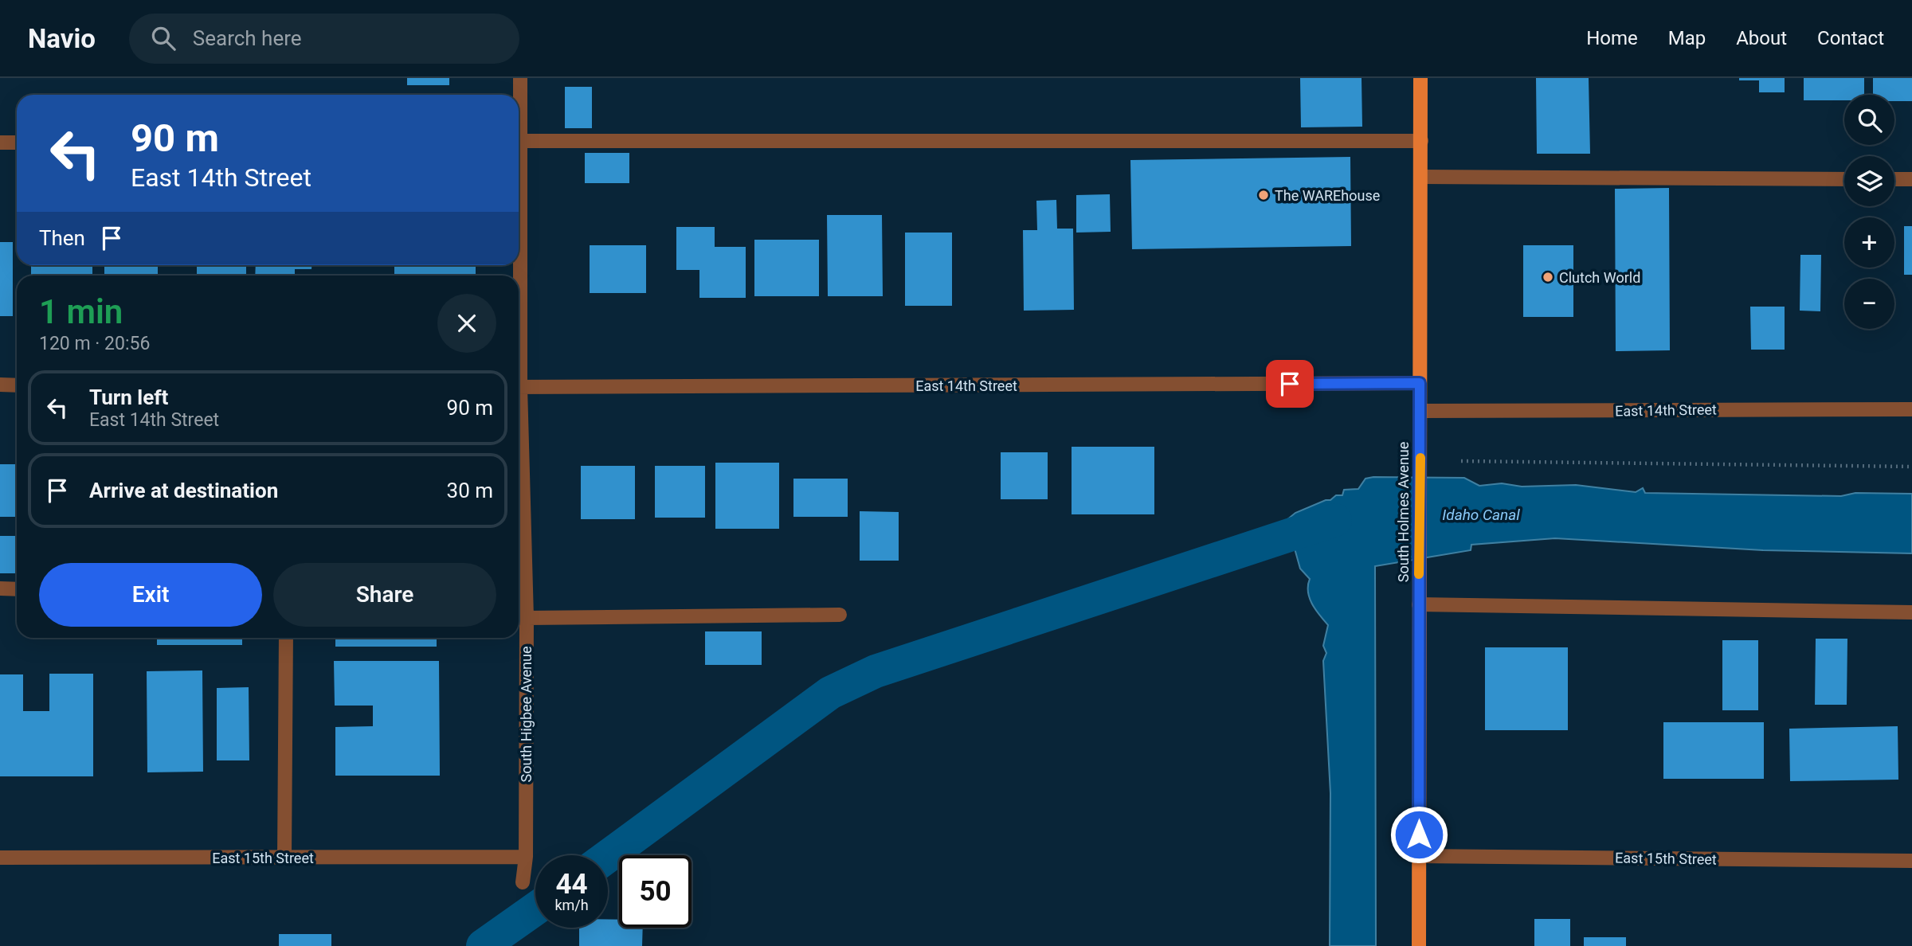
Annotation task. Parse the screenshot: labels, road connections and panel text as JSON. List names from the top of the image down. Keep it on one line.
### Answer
{"streets":{"main road":["South Holmes Avenue"],"street":["East 14th Street","South Higbee Avenue","East 15th Street"]},"crossings":[["East 14th Street","South Holmes Avenue"],["South Holmes Avenue","East 15th Street"],["South Higbee Avenue","East 15th Street"]],"water":["Idaho Canal"],"places":["The WAREhouse","Clutch World"],"page":{"header":"Navio","search":"Search here","nav":["Home","Map","About","Contact"],"map_buttons":["+","−"],"turn":["90 m","East 14th Street"],"then":"Then","heading":["1 min","120 m · 20:56"],"list":[{"name":"Turn left","note":"East 14th Street","value":"90 m"},{"name":"Arrive at destination","value":"30 m"}],"buttons":["Exit","Share"],"speed":"44 km/h","limit":"50"}}
